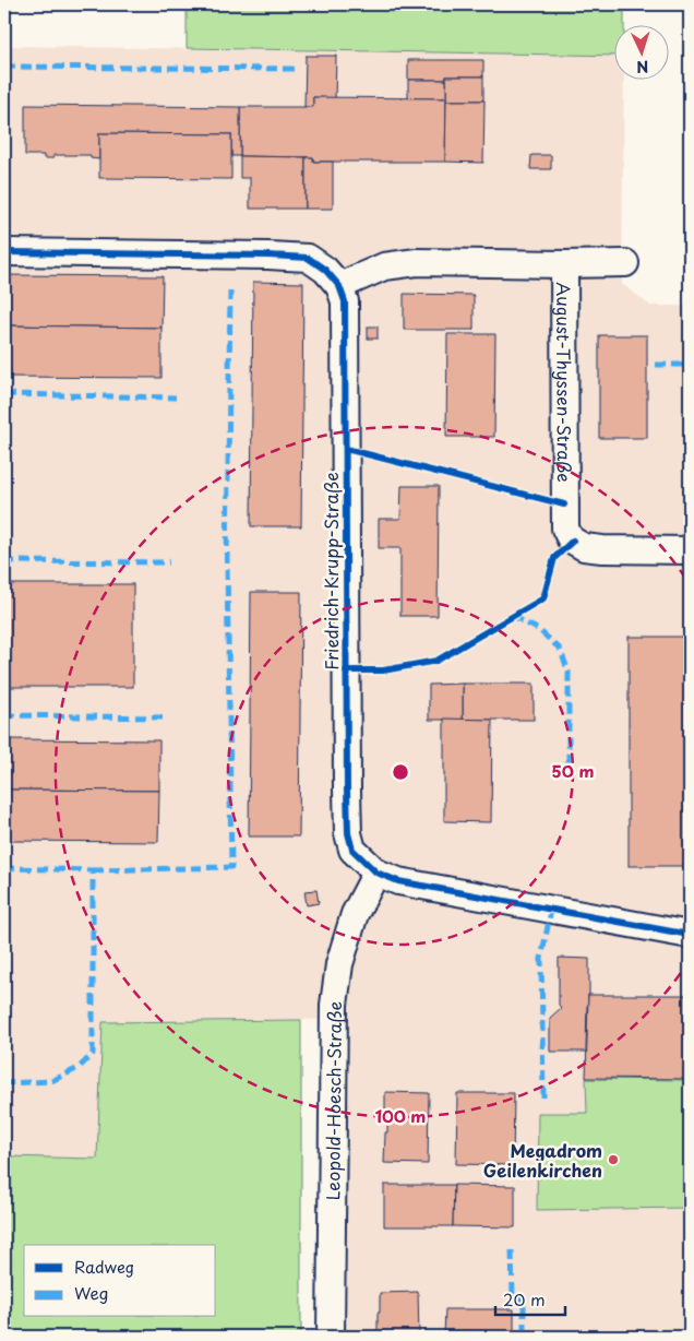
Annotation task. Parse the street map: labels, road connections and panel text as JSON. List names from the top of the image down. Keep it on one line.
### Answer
{"streets":{"street":["August-Thyssen-Straße","Friedrich-Krupp-Straße","Leopold-Hoesch-Straße"]},"crossings":[["Friedrich-Krupp-Straße","Leopold-Hoesch-Straße"]],"places":["Megadrom Geilenkirchen"],"legend":["Radweg","Weg"],"scale_bar":"20 m","north":"bottom","rings":["50 m","100 m"]}
